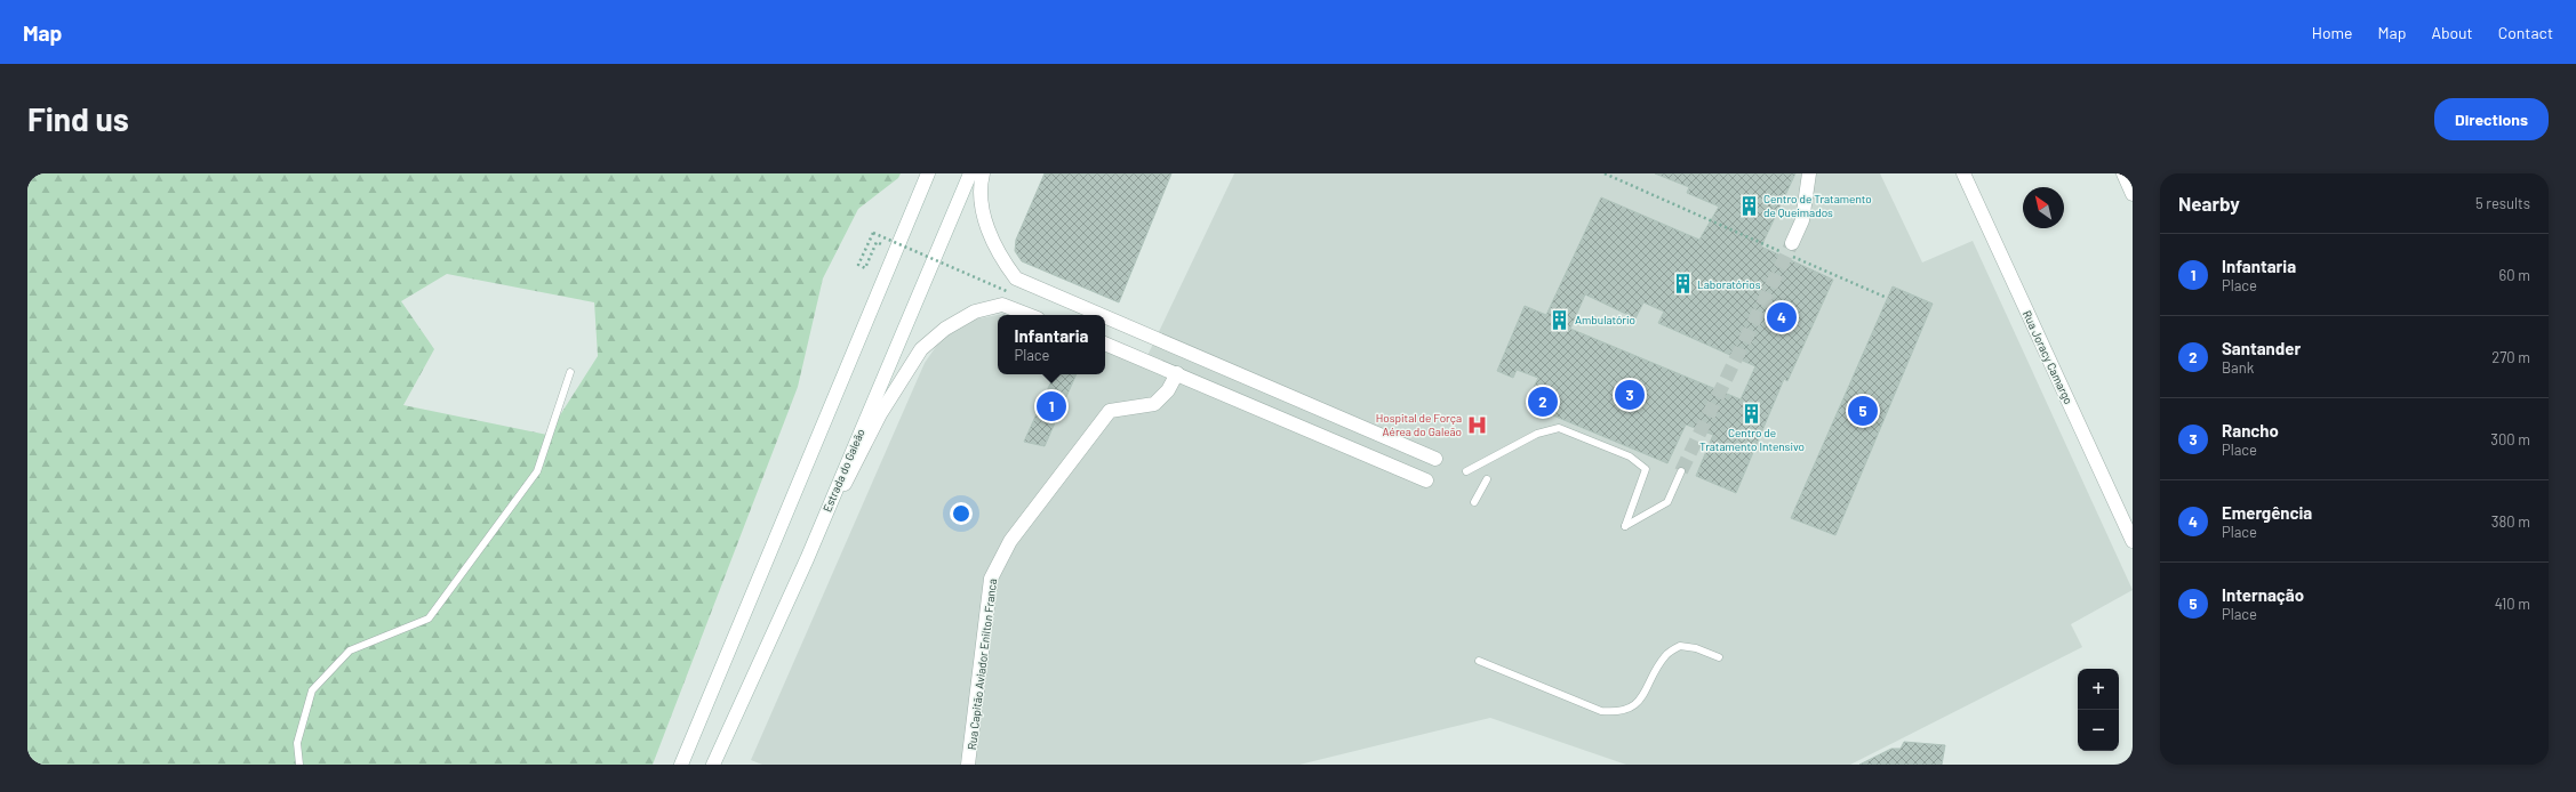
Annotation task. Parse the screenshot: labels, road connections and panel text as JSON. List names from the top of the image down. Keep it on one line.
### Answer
{"streets":{"street":["Rua Joracy Camargo","Estrada do Galeão","Rua Capitão Aviador Enilton Franca"]},"places":{"building":["Centro de Tratamento de Queimados","Laboratórios","Ambulatório","Centro de Tratamento Intensivo"],"hospital":["Hospital de Força Aérea do Galeão"]},"north":"top left","page":{"header":"Map","nav":["Home","Map","About","Contact"],"buttons":"Directions","title":"Find us","heading":["Nearby","5 results"],"list":[{"mark":"1","name":"Infantaria","note":"Place","value":"60 m"},{"mark":"2","name":"Santander","note":"Bank","value":"270 m"},{"mark":"3","name":"Rancho","note":"Place","value":"300 m"},{"mark":"4","name":"Emergência","note":"Place","value":"380 m"},{"mark":"5","name":"Internação","note":"Place","value":"410 m"}],"pins":["4","3","2","1","5"],"popup":["Infantaria","Place"],"map_buttons":["+","−"]}}
